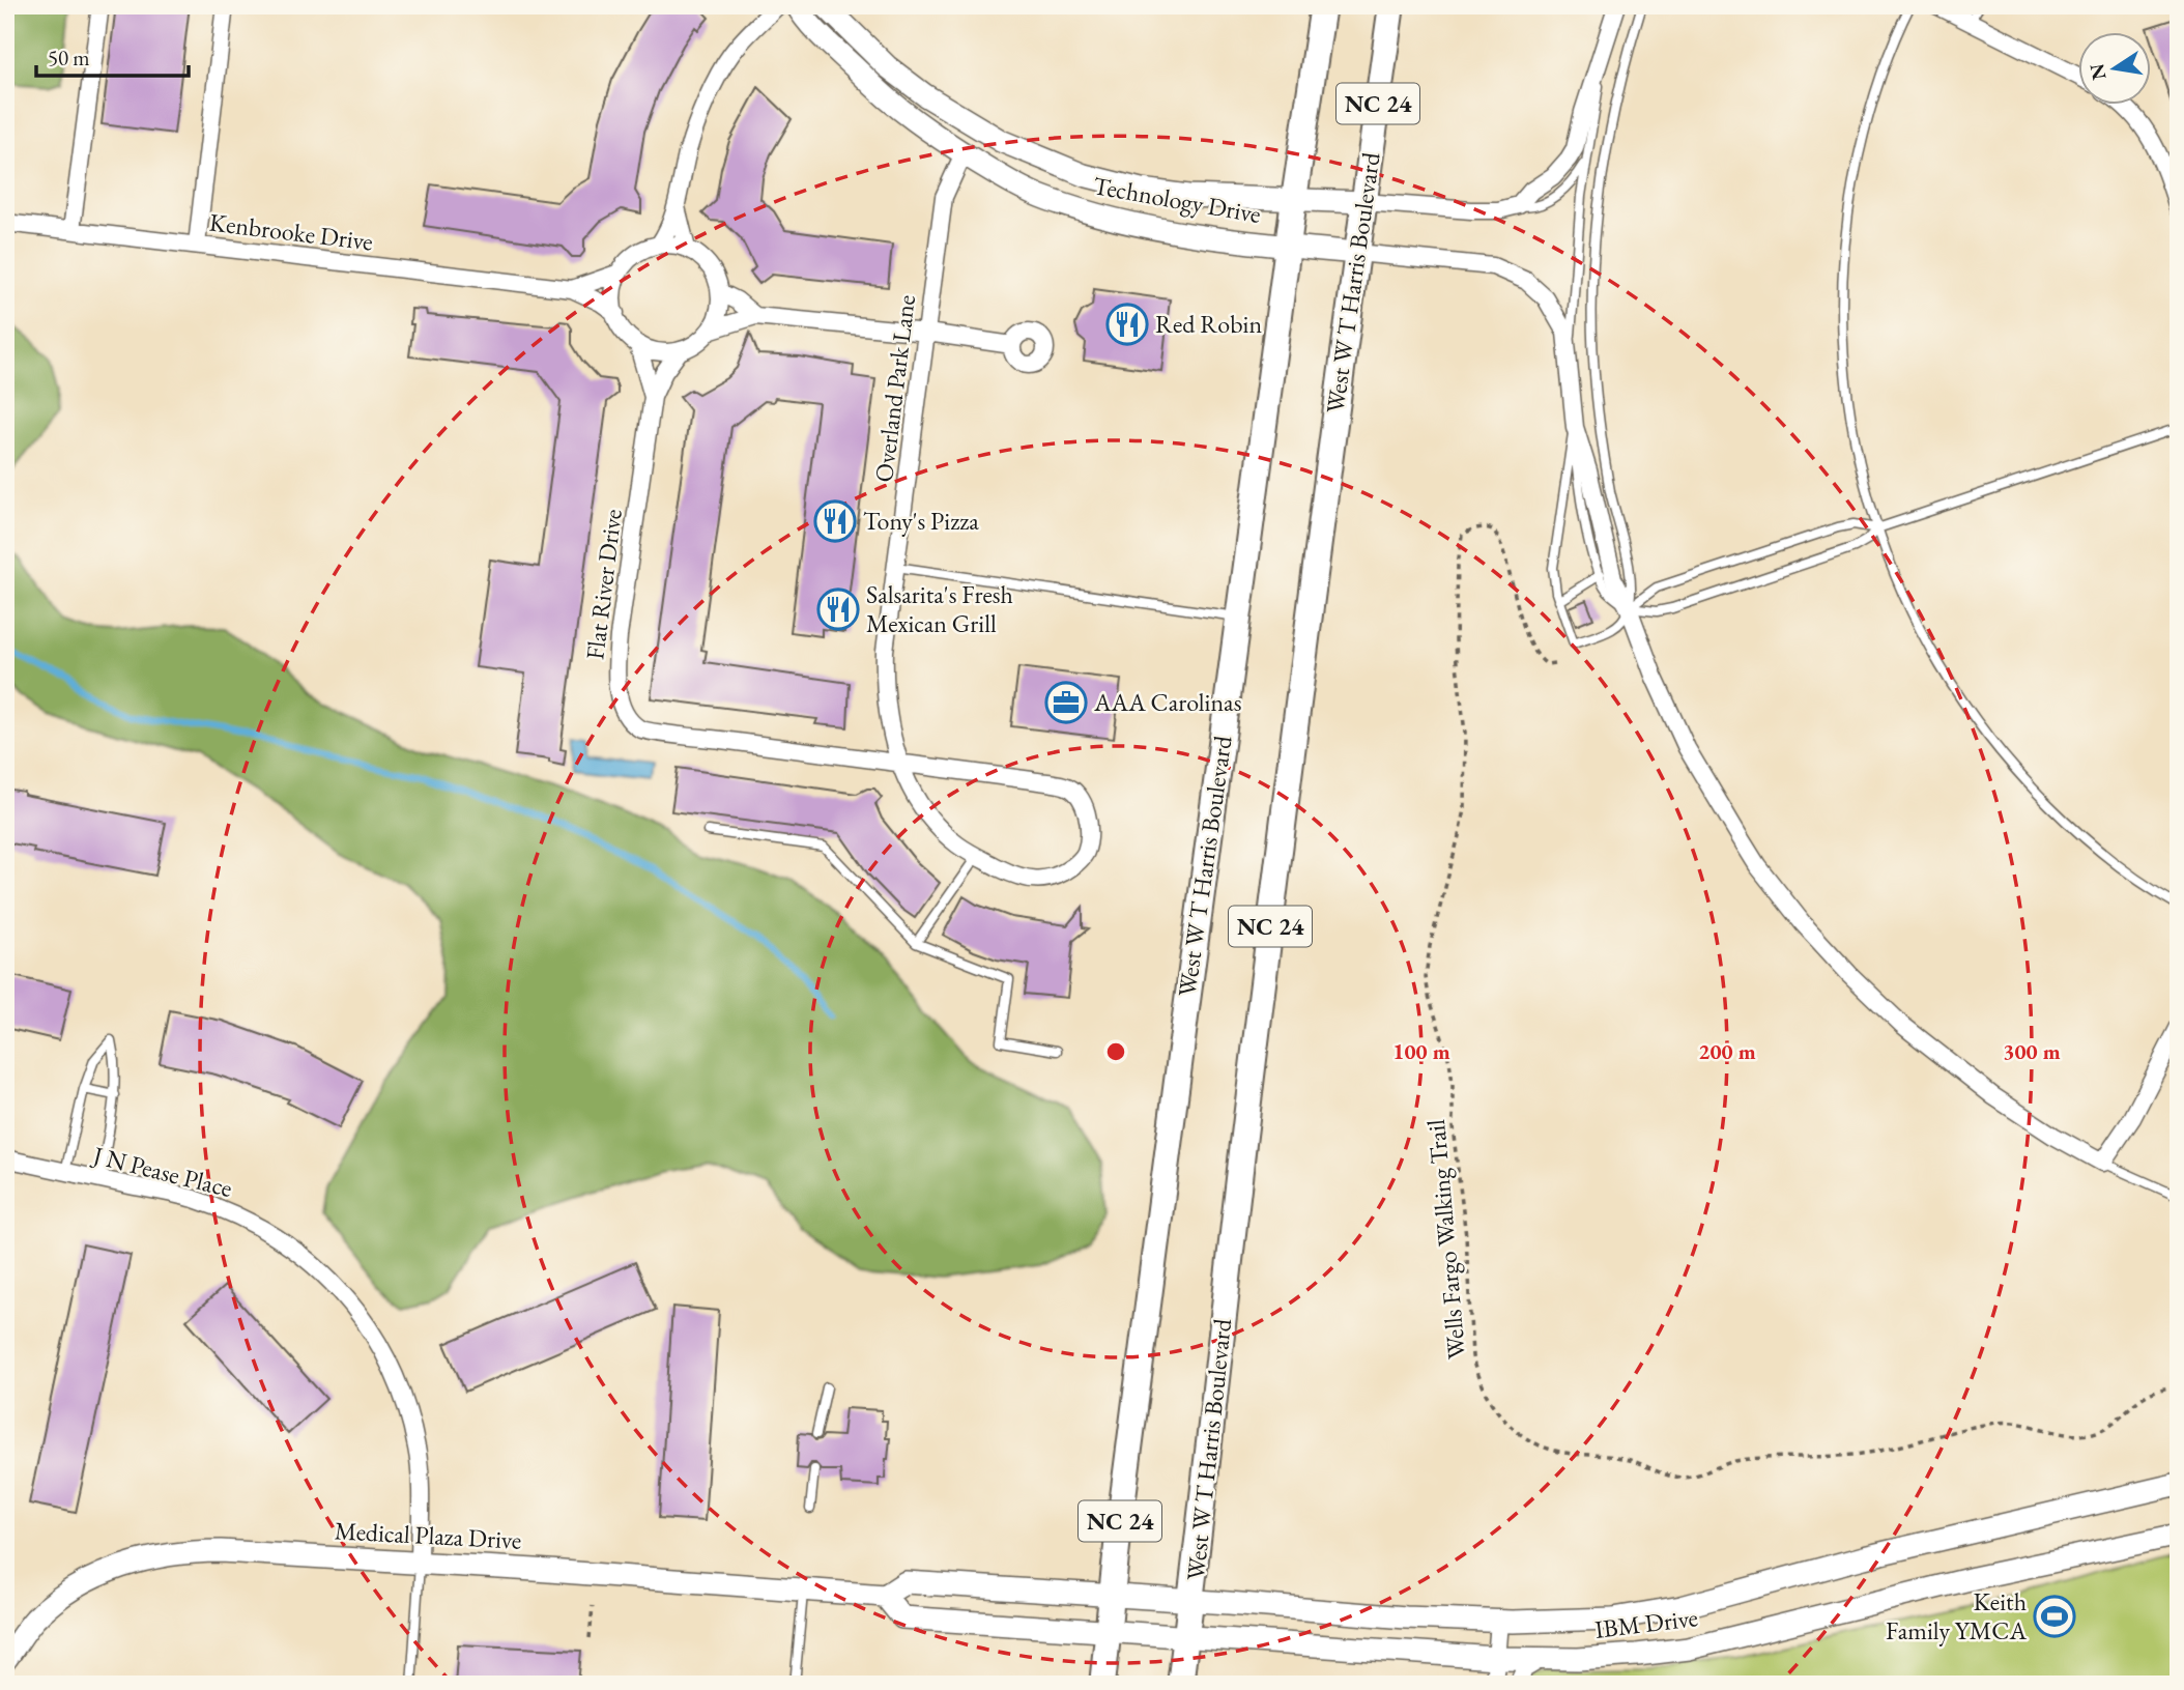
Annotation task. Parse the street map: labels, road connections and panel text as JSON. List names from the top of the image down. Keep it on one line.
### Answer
{"streets":{"main road":["NC 24","West W T Harris Boulevard"],"street":["Technology Drive","Kenbrooke Drive","Overland Park Lane","Flat River Drive","J N Pease Place","Medical Plaza Drive","IBM Drive"],"path":["Wells Fargo Walking Trail"]},"crossings":[["Technology Drive","West W T Harris Boulevard"],["Technology Drive","Overland Park Lane"],["Kenbrooke Drive","Flat River Drive"],["West W T Harris Boulevard","Medical Plaza Drive"],["West W T Harris Boulevard","IBM Drive"],["Overland Park Lane","Flat River Drive"],["J N Pease Place","Medical Plaza Drive"],["Medical Plaza Drive","IBM Drive"]],"places":{"restaurant":["Red Robin","Tony's Pizza","Salsarita's Fresh Mexican Grill"],"office":["AAA Carolinas"],"sports":["Keith Family YMCA"]},"scale_bar":"50 m","north":"left","rings":["100 m","200 m","300 m"]}
